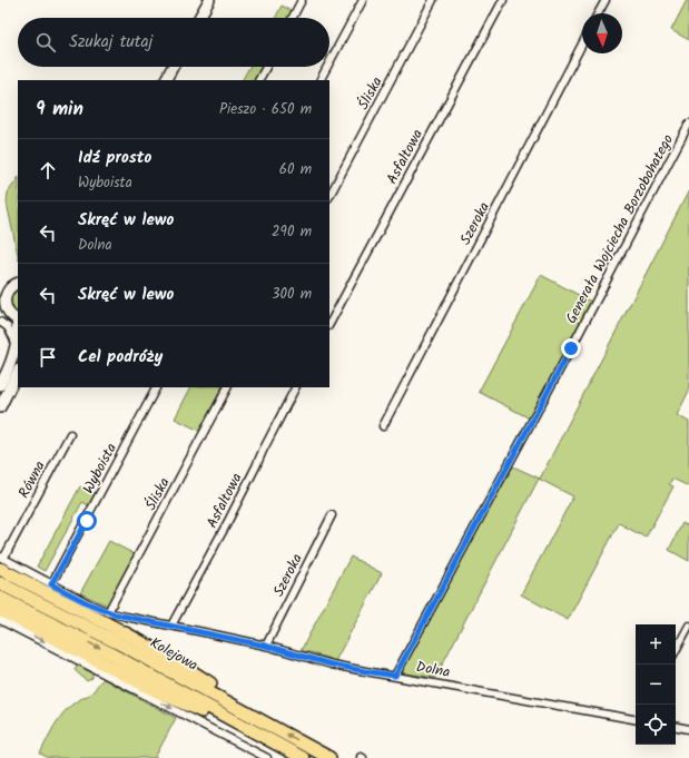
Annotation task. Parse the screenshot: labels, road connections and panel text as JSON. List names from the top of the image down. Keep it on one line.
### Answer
{"streets":{"highway":["Kolejowa"],"street":["Śliska","Asfaltowa","Szeroka","Generała Wojciecha Borzobohatego","Wyboista","Równa","Dolna"]},"crossings":[["Śliska","Dolna"],["Asfaltowa","Dolna"],["Szeroka","Dolna"],["Generała Wojciecha Borzobohatego","Dolna"],["Wyboista","Dolna"],["Równa","Dolna"]],"north":"bottom","page":{"search":"Szukaj tutaj","heading":["9 min","Pieszo · 650 m"],"list":[["Idź prosto","Wyboista","60 m"],["Skręć w lewo","Dolna","290 m"],["Skręć w lewo","300 m"],"Cel podróży"],"map_buttons":["+","−"]}}
